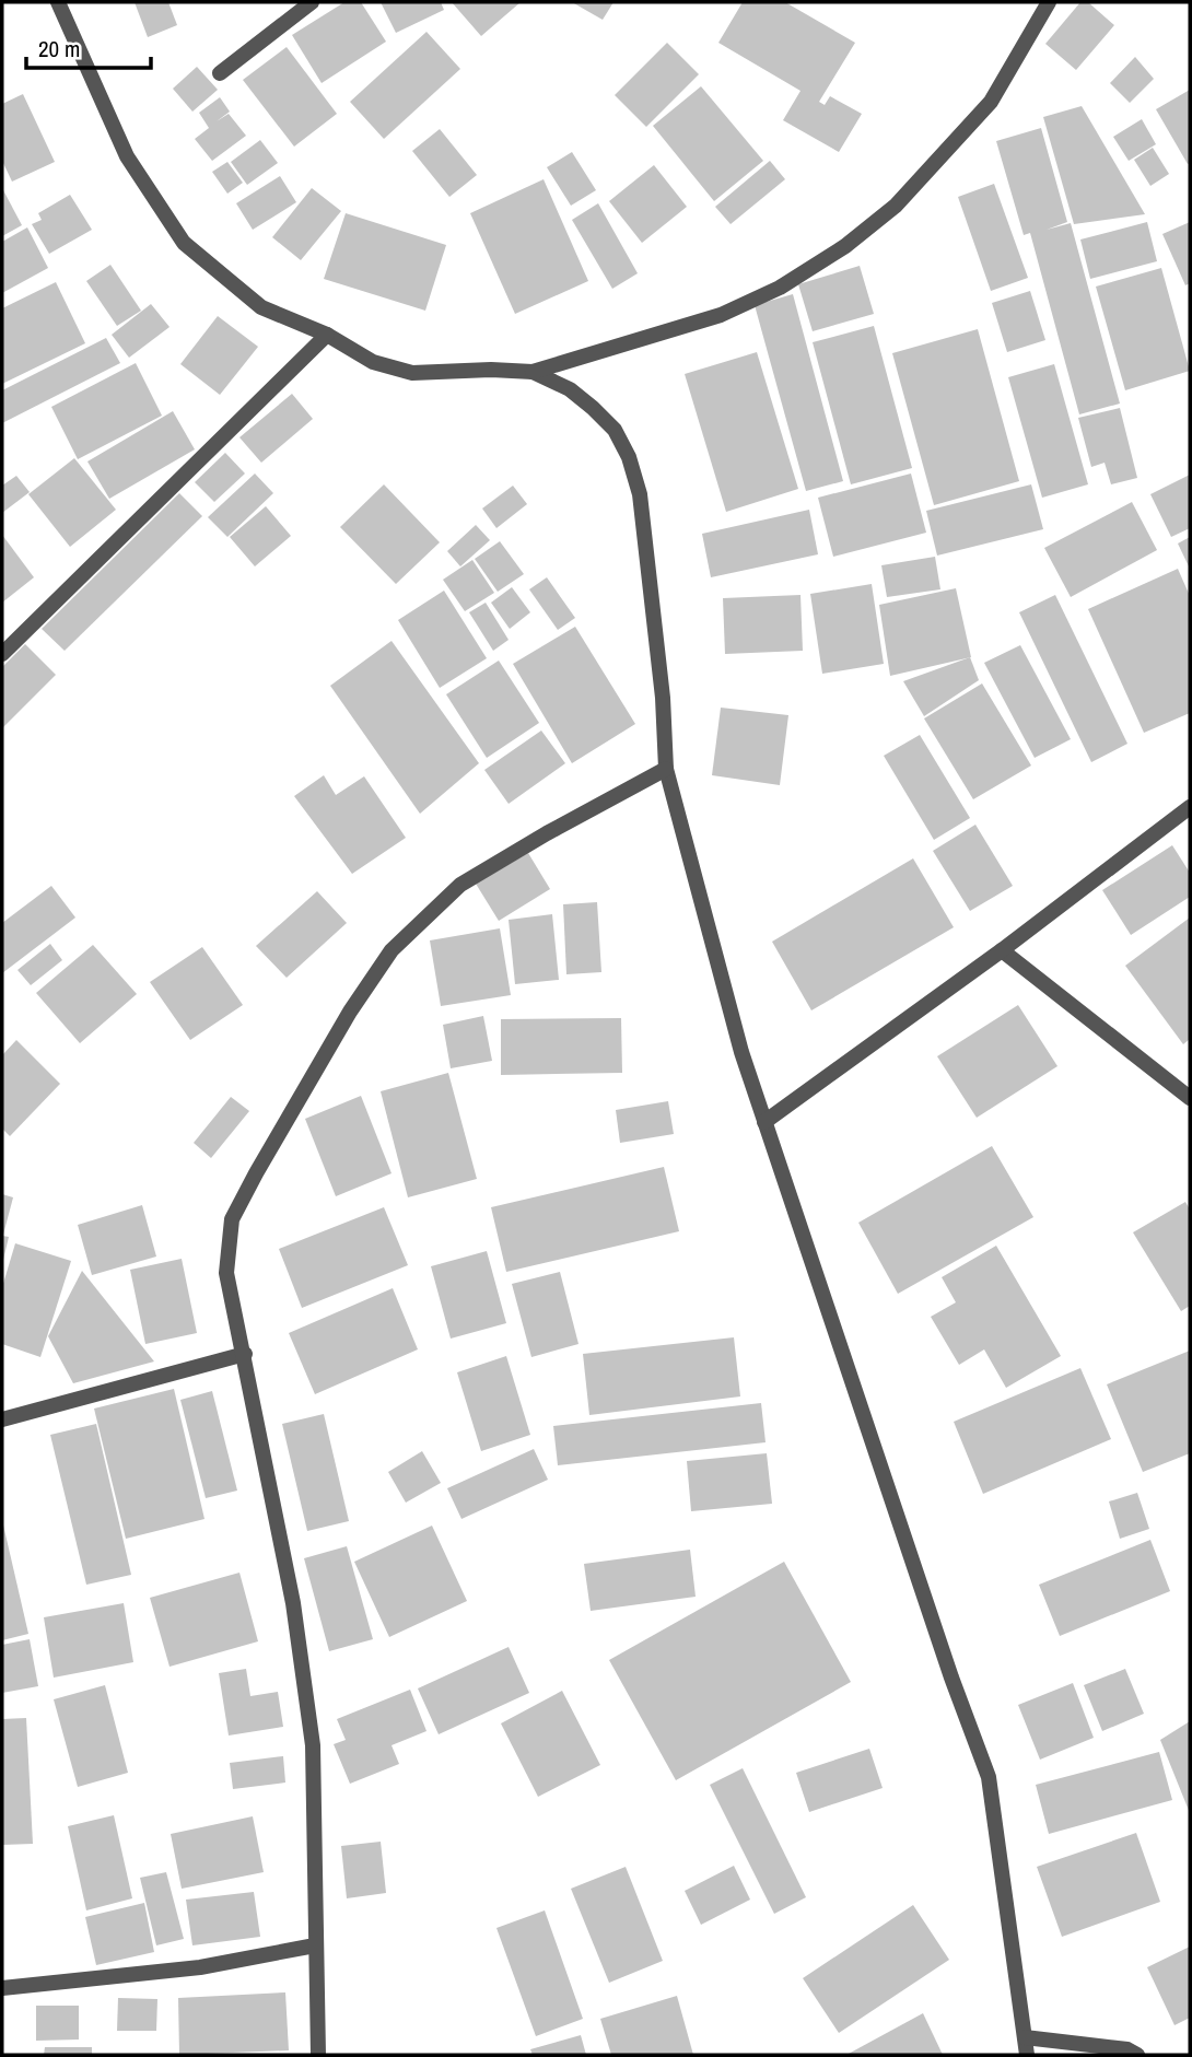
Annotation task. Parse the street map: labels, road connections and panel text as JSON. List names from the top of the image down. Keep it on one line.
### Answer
{"scale_bar":"20 m"}
